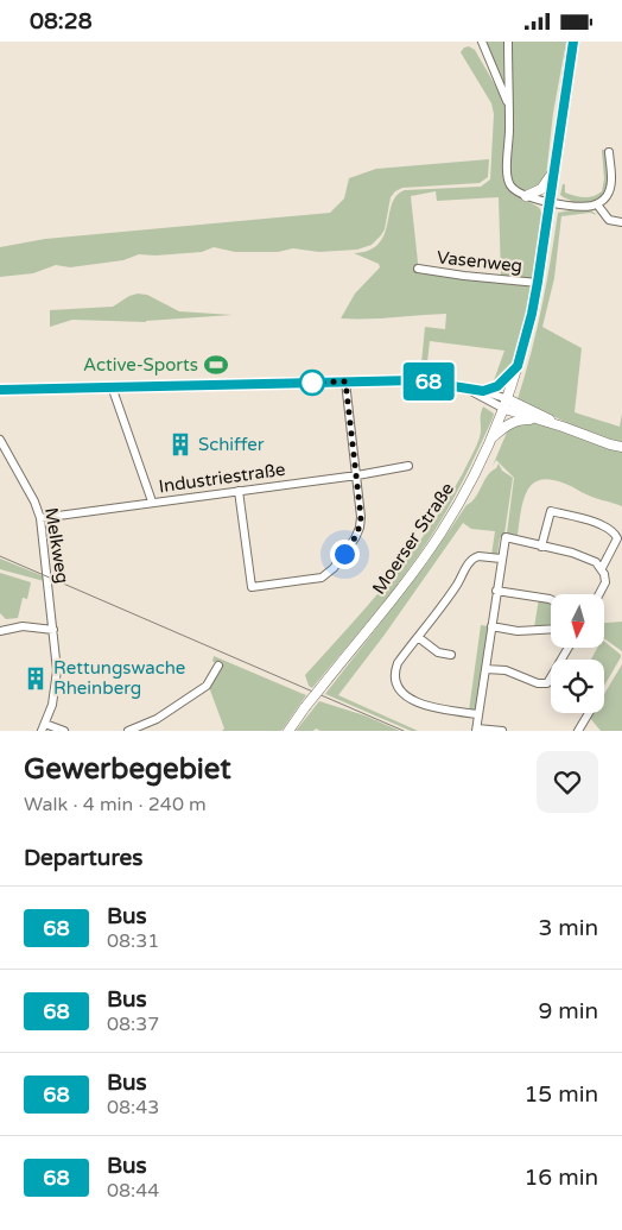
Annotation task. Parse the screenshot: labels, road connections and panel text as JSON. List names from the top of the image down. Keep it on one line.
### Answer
{"streets":{"main road":["Moerser Straße"],"street":["Vasenweg","Industriestraße","Melkweg"]},"crossings":[["Vasenweg","Moerser Straße"],["Industriestraße","Melkweg"]],"places":{"sports":["Active-Sports"],"building":["Schiffer","Rettungswache Rheinberg"]},"lines":["bus line 68"],"north":"bottom","page":{"status":"08:28","on_map":"68","heading":[["Gewerbegebiet","Walk · 4 min · 240 m"],"Departures"],"list":[{"mark":"68","name":"Bus","note":"08:31","value":"3 min"},{"mark":"68","name":"Bus","note":"08:37","value":"9 min"},{"mark":"68","name":"Bus","note":"08:43","value":"15 min"},{"mark":"68","name":"Bus","note":"08:44","value":"16 min"}]}}
